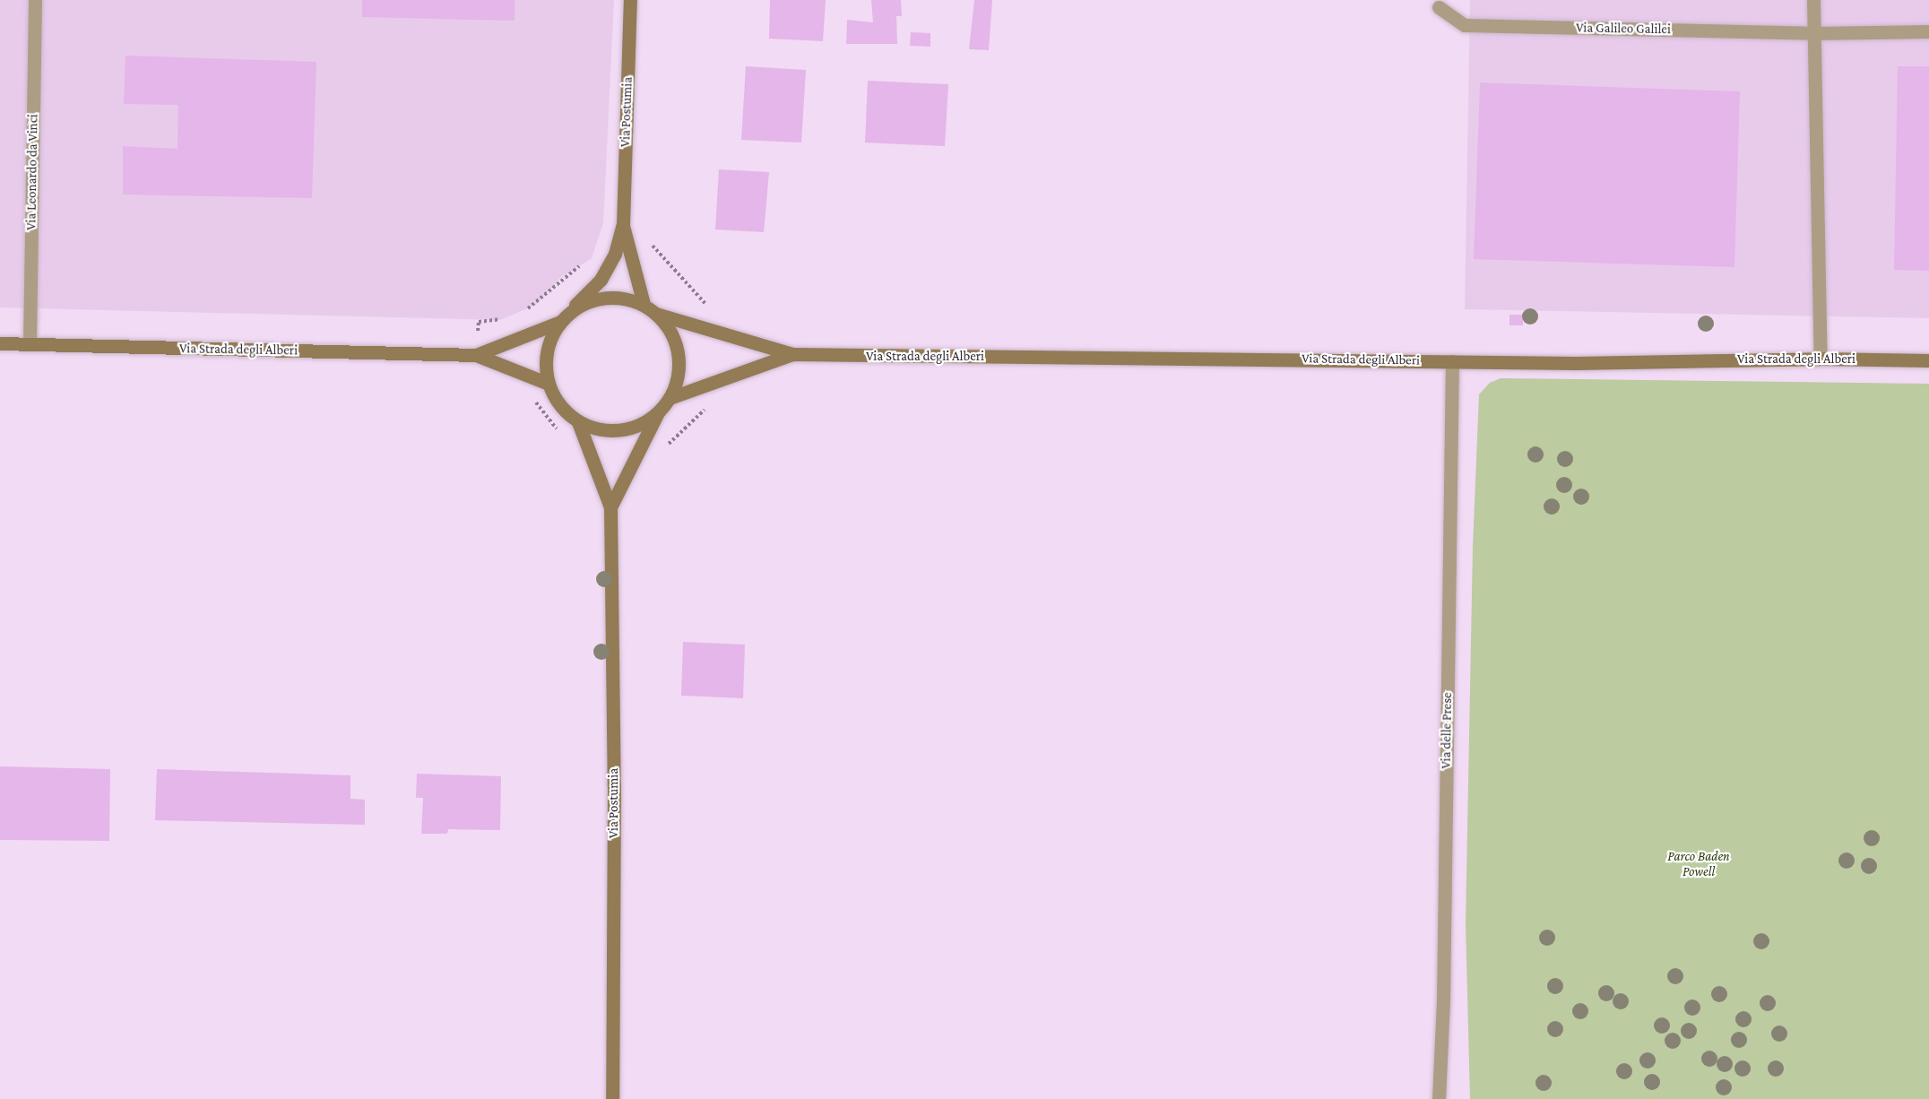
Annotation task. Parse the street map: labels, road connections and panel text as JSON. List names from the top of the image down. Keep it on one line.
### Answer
{"streets":{"street":["Via Galileo Galilei","Via Postumia","Via Leonardo da Vinci","Via Strada degli Alberi","Via delle Prese"]},"crossings":[["Via Postumia","Via Strada degli Alberi"],["Via Leonardo da Vinci","Via Strada degli Alberi"],["Via Strada degli Alberi","Via delle Prese"]],"parks":["Parco Baden Powell"]}
